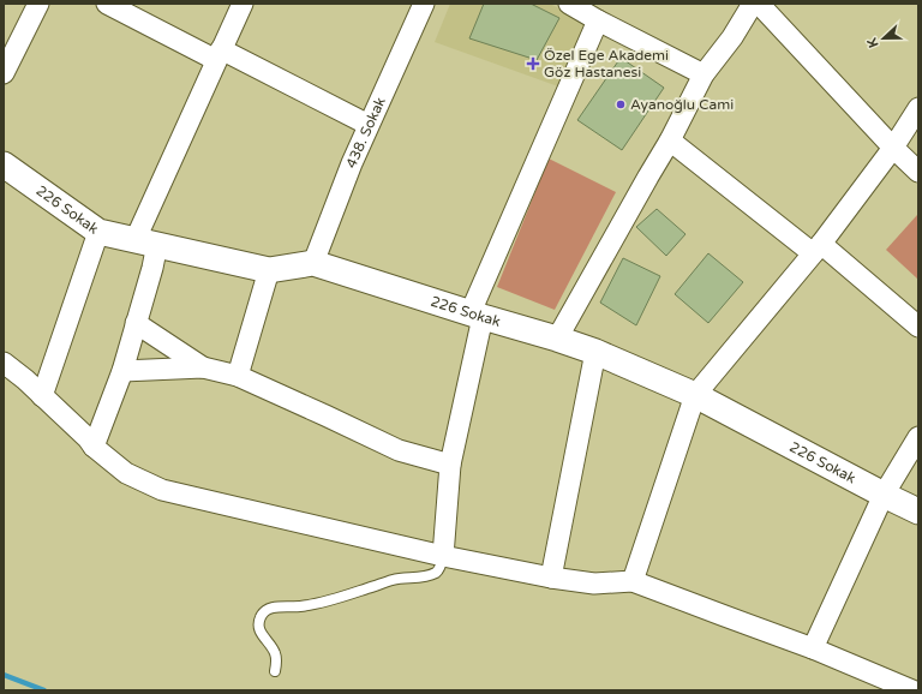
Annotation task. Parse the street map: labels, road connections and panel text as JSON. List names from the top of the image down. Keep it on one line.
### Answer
{"streets":{"street":["438. Sokak","226 Sokak"]},"crossings":[["438. Sokak","226 Sokak"]],"places":{"health":["Özel Ege Akademi Göz Hastanesi"],"other":["Ayanoğlu Cami"]},"north":"left"}
